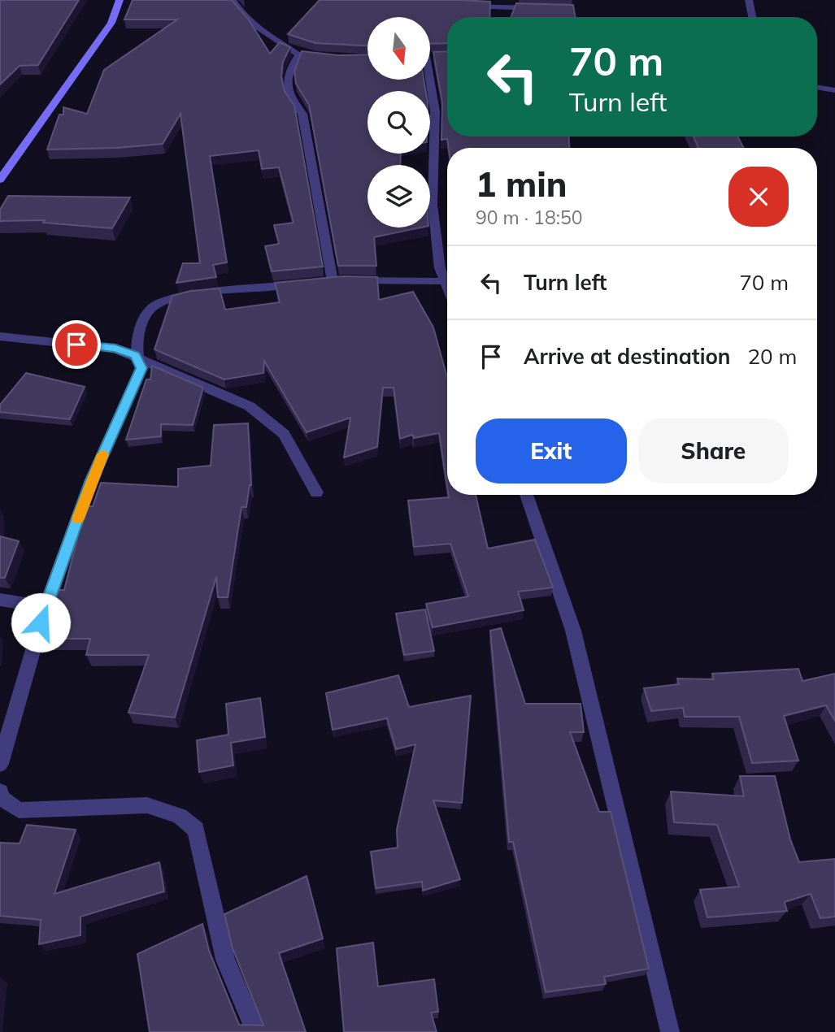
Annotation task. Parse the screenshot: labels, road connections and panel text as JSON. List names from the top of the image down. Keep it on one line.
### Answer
{"north":"bottom","page":{"turn":["70 m","Turn left"],"heading":["1 min","90 m · 18:50"],"list":[{"name":"Turn left","value":"70 m"},{"name":"Arrive at destination","value":"20 m"}],"buttons":["Exit","Share"]}}
